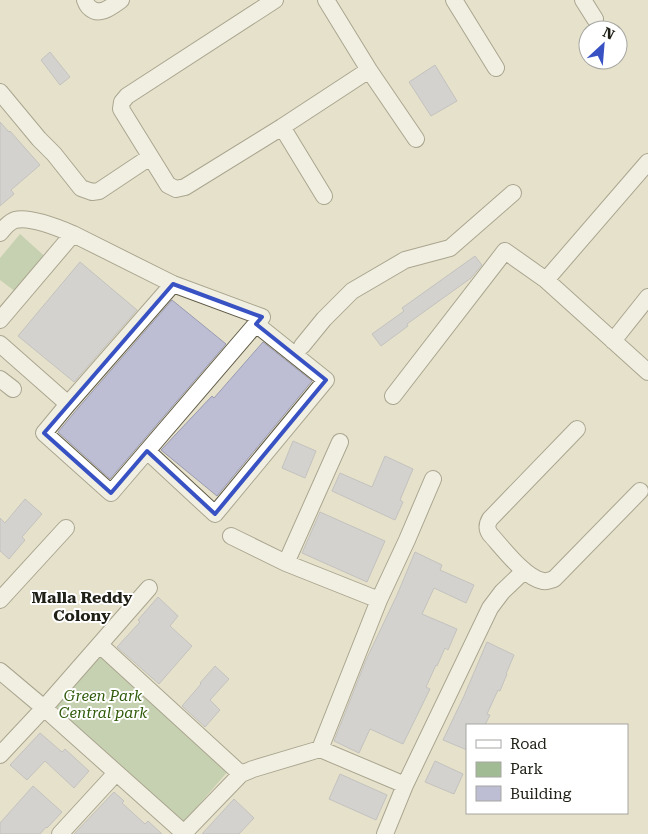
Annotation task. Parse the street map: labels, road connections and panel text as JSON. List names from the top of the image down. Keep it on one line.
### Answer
{"districts":["Malla Reddy Colony"],"parks":["Green Park Central park"],"legend":["Road","Park","Building"],"north":"top right"}
